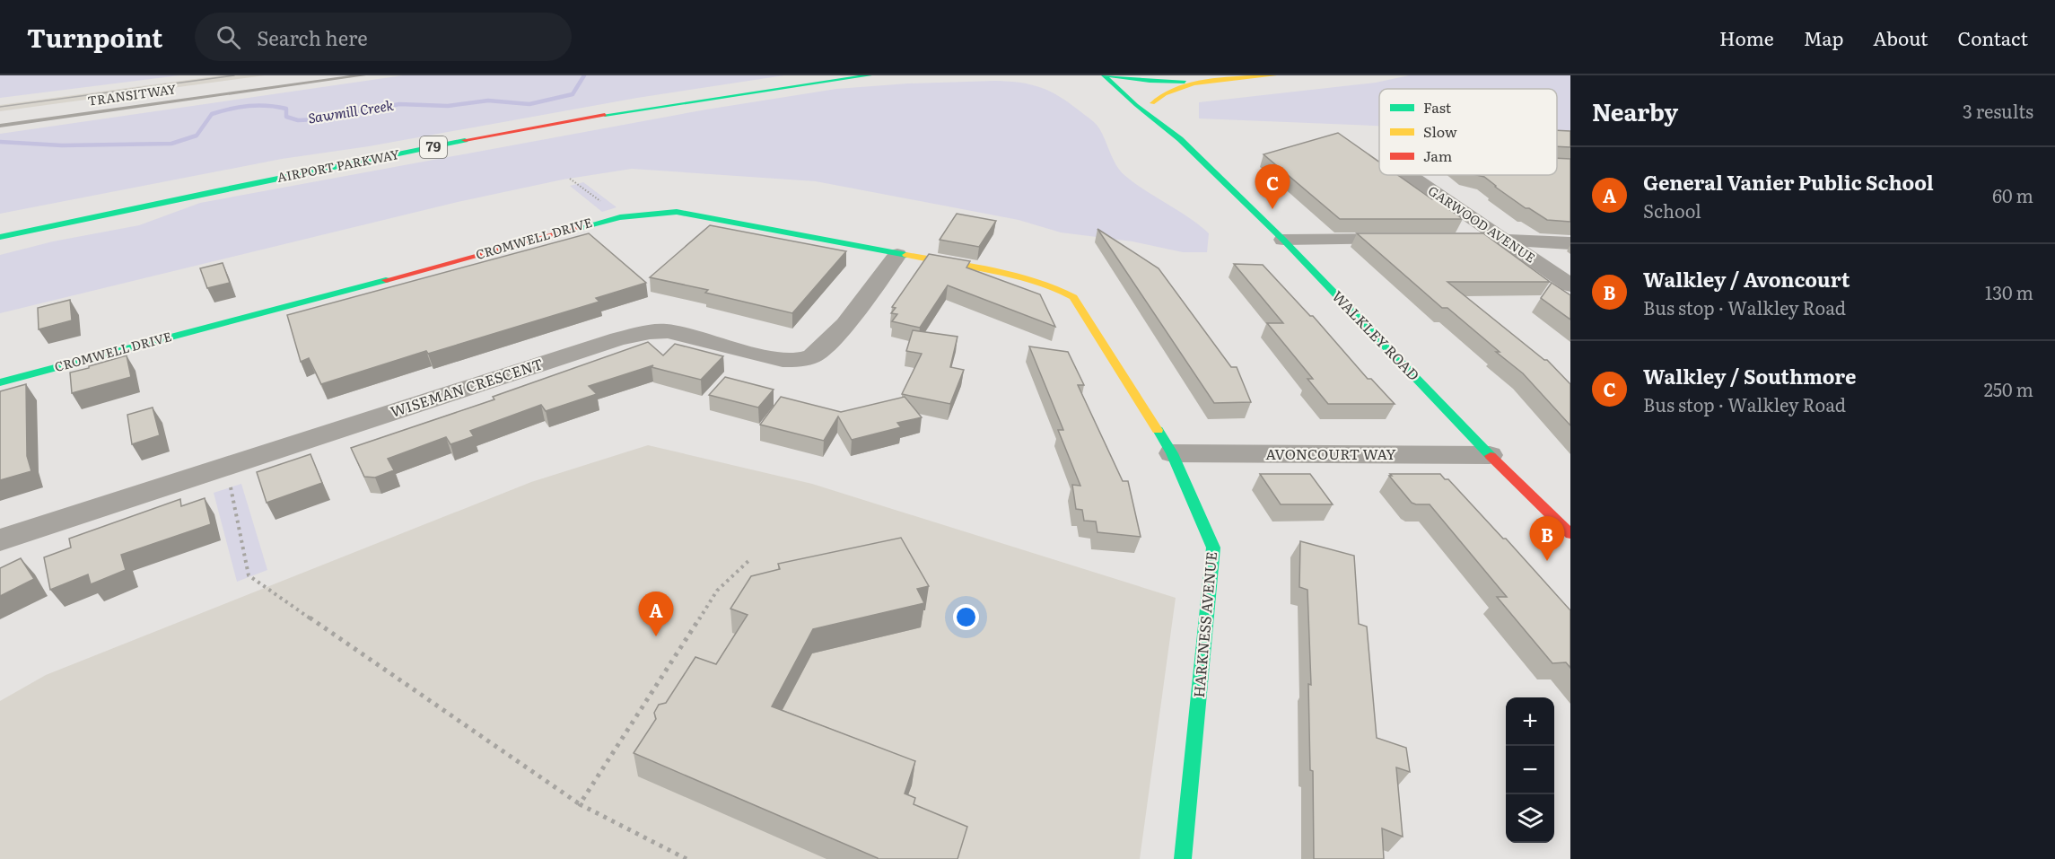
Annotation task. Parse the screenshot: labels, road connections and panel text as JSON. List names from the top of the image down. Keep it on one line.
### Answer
{"streets":{"main road":["79","AIRPORT PARKWAY","CROMWELL DRIVE","WALKLEY ROAD","HARKNESS AVENUE"],"street":["GARWOOD AVENUE","WISEMAN CRESCENT","AVONCOURT WAY"],"lane":["TRANSITWAY"]},"crossings":[["CROMWELL DRIVE","WISEMAN CRESCENT"],["CROMWELL DRIVE","HARKNESS AVENUE"],["WALKLEY ROAD","AVONCOURT WAY"],["AVONCOURT WAY","HARKNESS AVENUE"]],"water":["Sawmill Creek"],"legend":["Fast","Slow","Jam"],"page":{"header":"Turnpoint","search":"Search here","nav":["Home","Map","About","Contact"],"heading":["Nearby","3 results"],"list":[{"mark":"A","name":"General Vanier Public School","note":"School","value":"60 m"},{"mark":"B","name":"Walkley / Avoncourt","note":"Bus stop · Walkley Road","value":"130 m"},{"mark":"C","name":"Walkley / Southmore","note":"Bus stop · Walkley Road","value":"250 m"}],"pins":["C","B","A"],"map_buttons":["+","−"]}}
